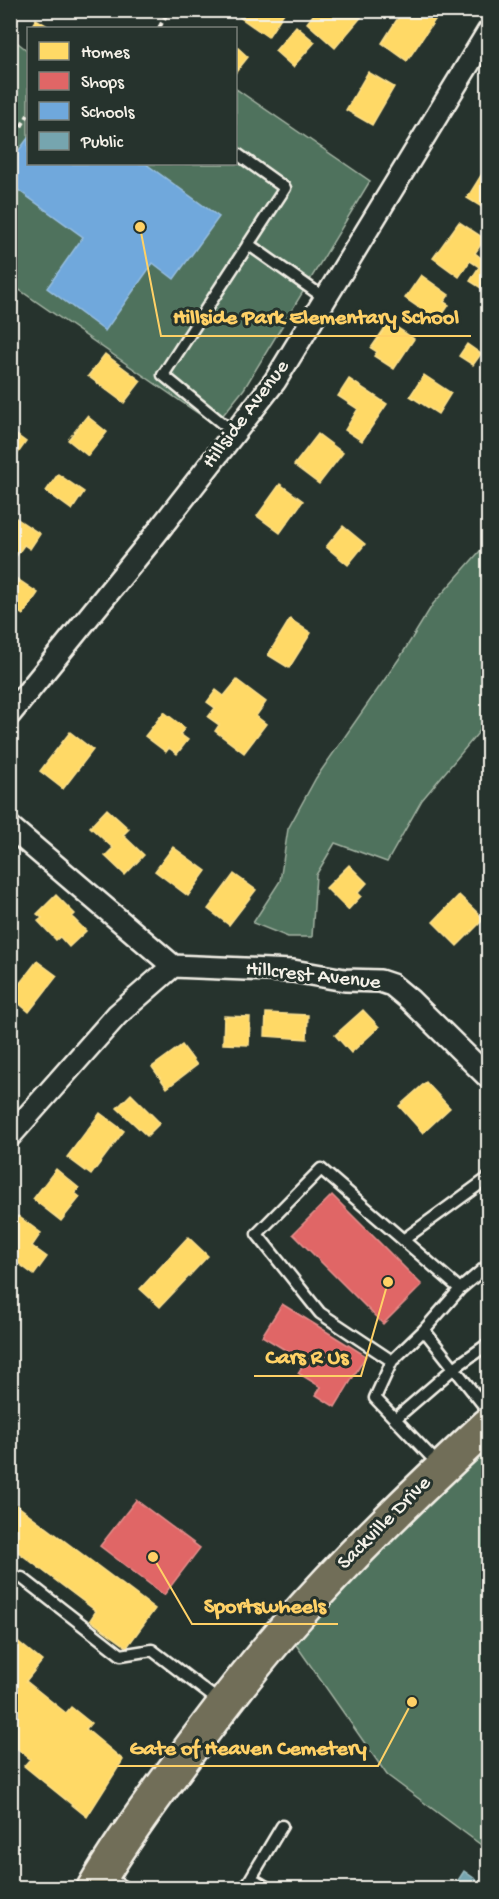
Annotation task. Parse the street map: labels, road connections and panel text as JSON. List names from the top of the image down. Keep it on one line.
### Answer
{"streets":{"main road":["Sackville Drive"],"street":["Hillside Avenue","Hillcrest Avenue"]},"places":["Hillside Park Elementary School","Cars R Us","Sportswheels","Gate of Heaven Cemetery"],"legend":["Homes","Shops","Schools","Public"]}
